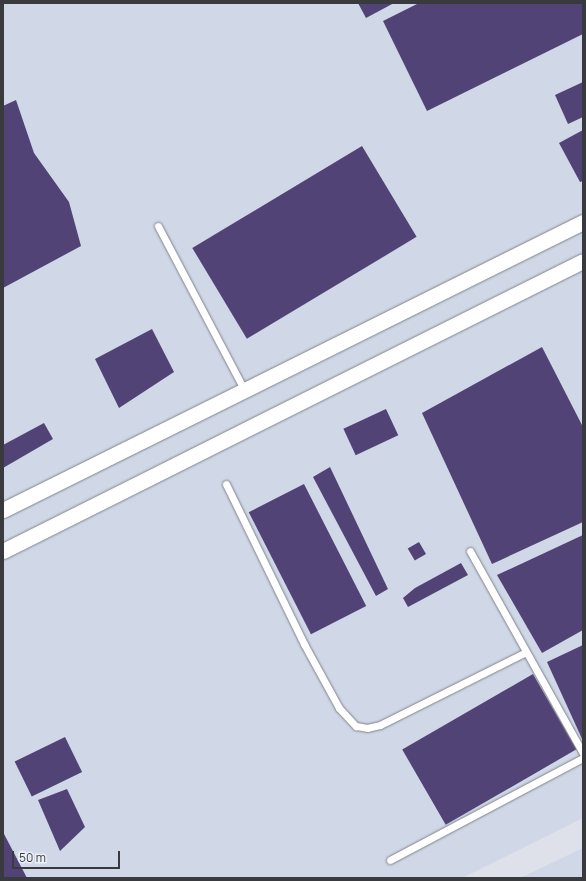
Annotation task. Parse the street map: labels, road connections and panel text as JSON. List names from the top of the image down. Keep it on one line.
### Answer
{"scale_bar":"50 m"}
